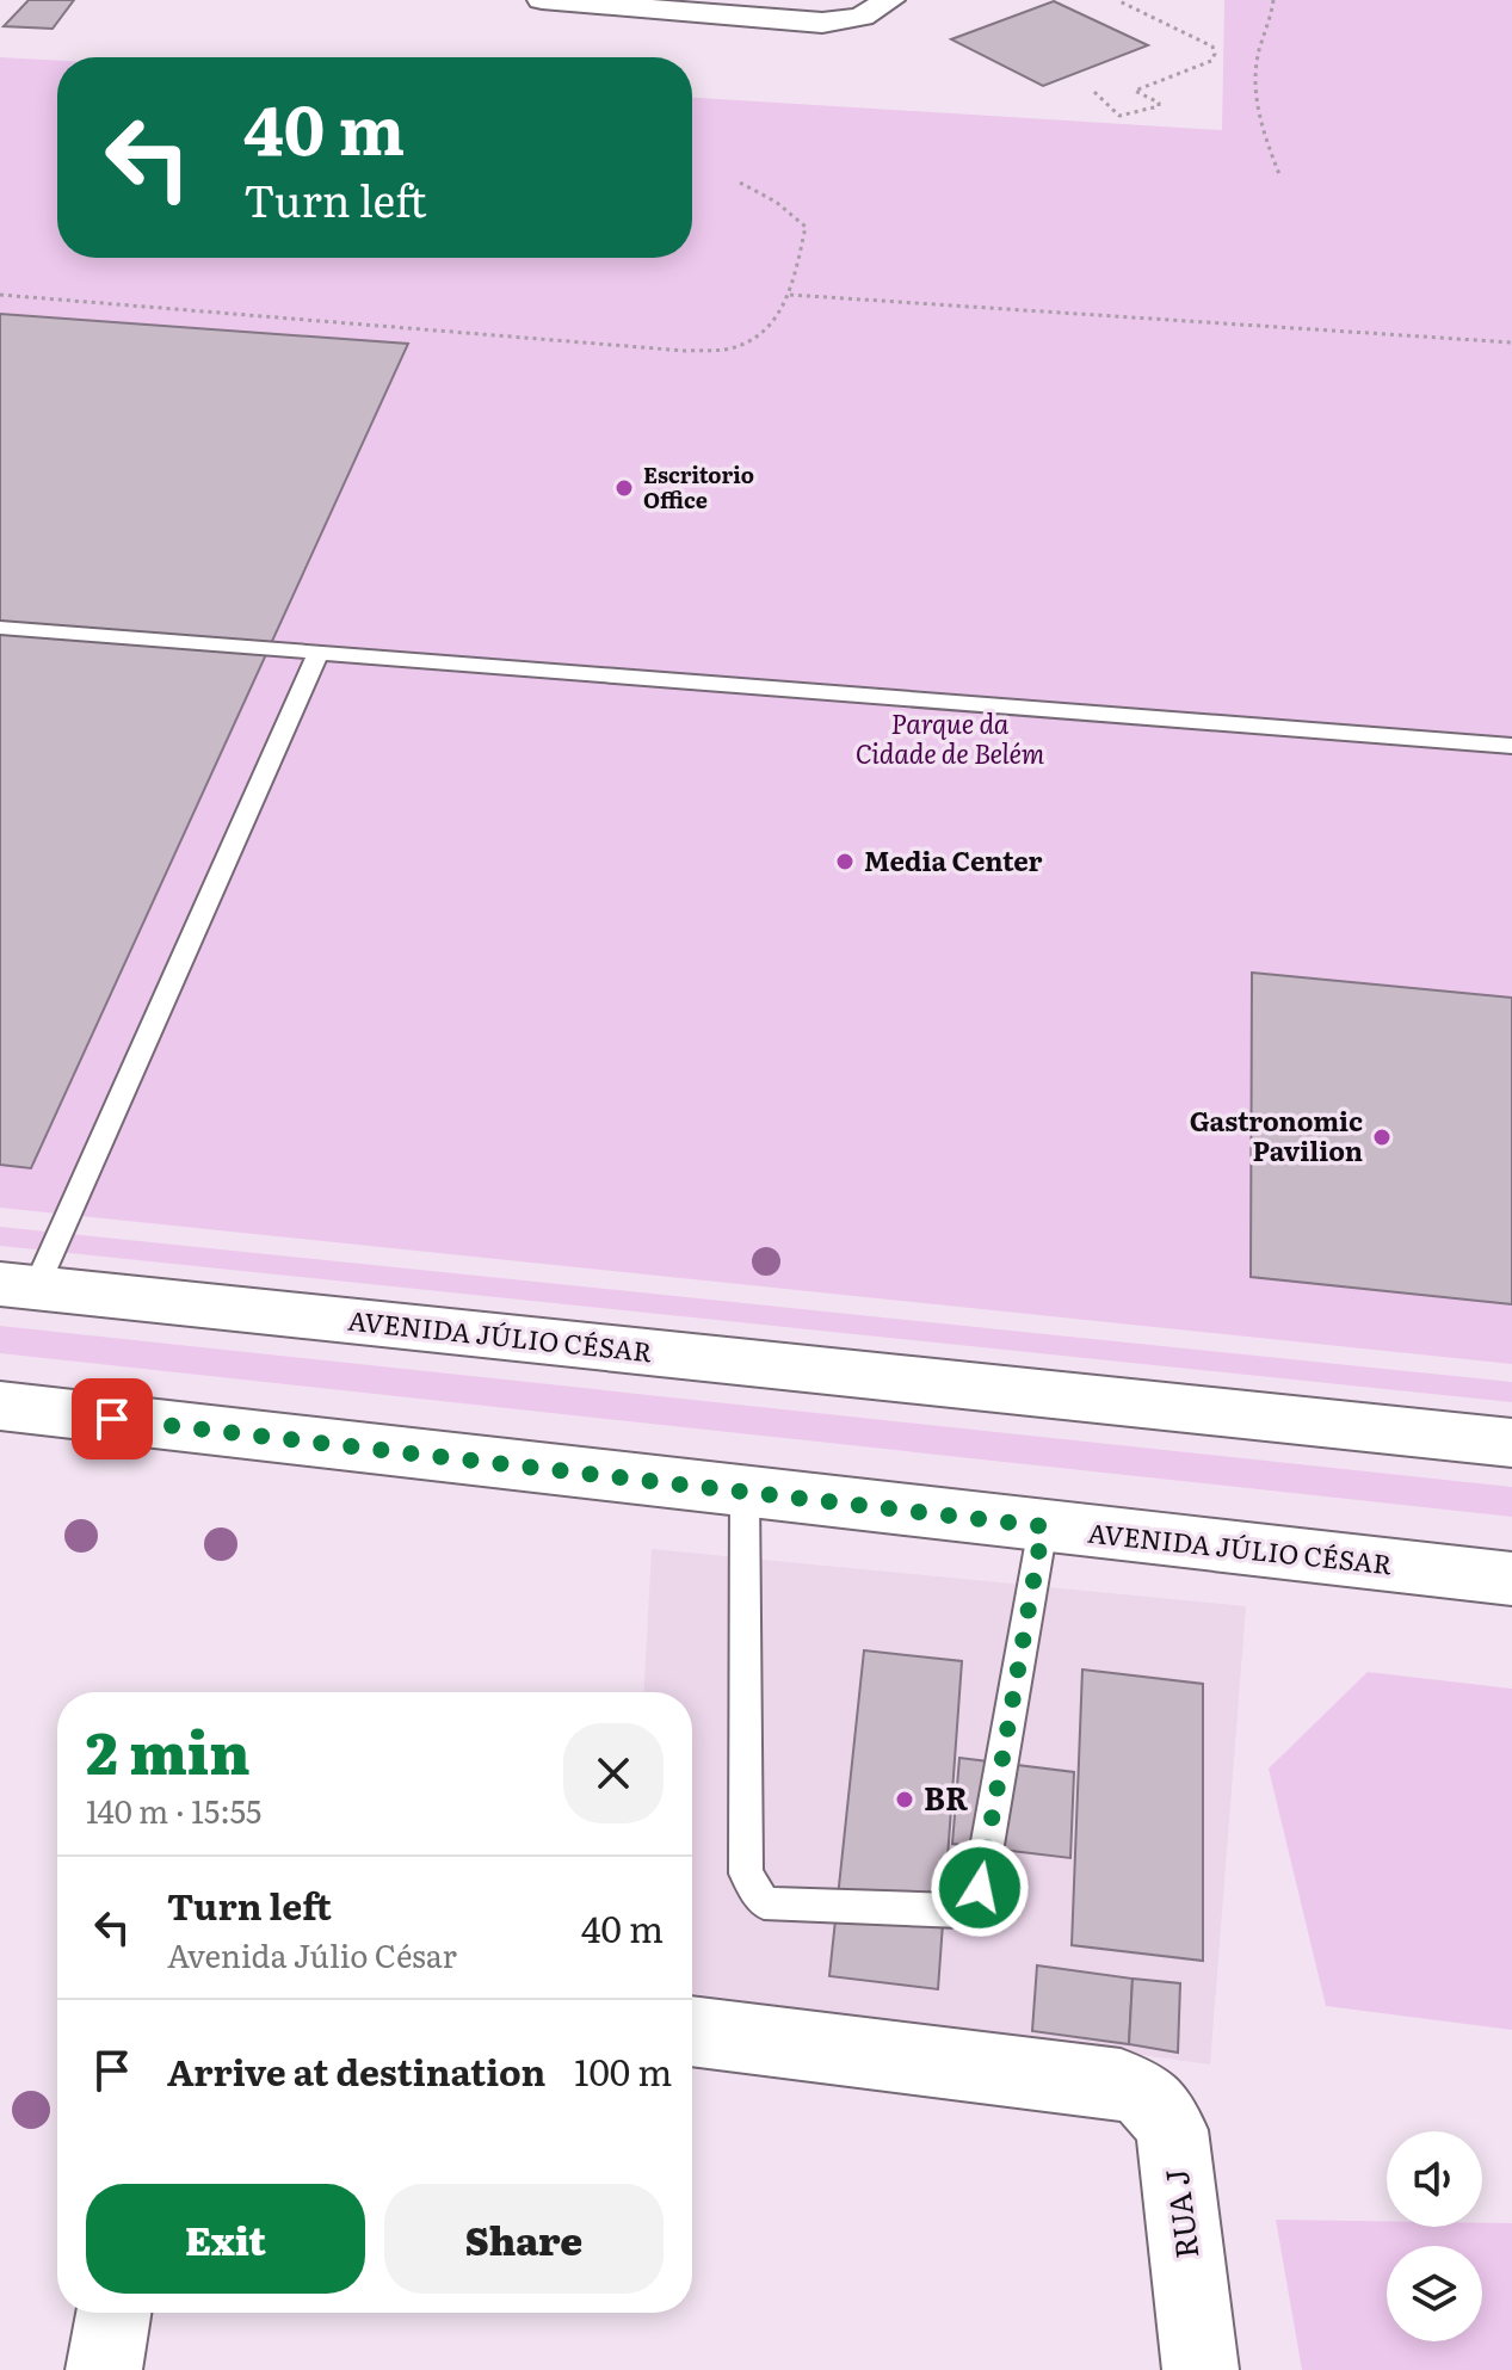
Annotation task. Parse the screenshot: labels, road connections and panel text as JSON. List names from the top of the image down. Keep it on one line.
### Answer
{"streets":{"main road":["AVENIDA JÚLIO CÉSAR","RUA J"]},"parks":["Parque da Cidade de Belém"],"places":["Escritorio Office","Media Center","Gastronomic Pavilion","BR"],"page":{"turn":["40 m","Turn left"],"heading":["2 min","140 m · 15:55"],"list":[{"name":"Turn left","note":"Avenida Júlio César","value":"40 m"},{"name":"Arrive at destination","value":"100 m"}],"buttons":["Exit","Share"]}}
